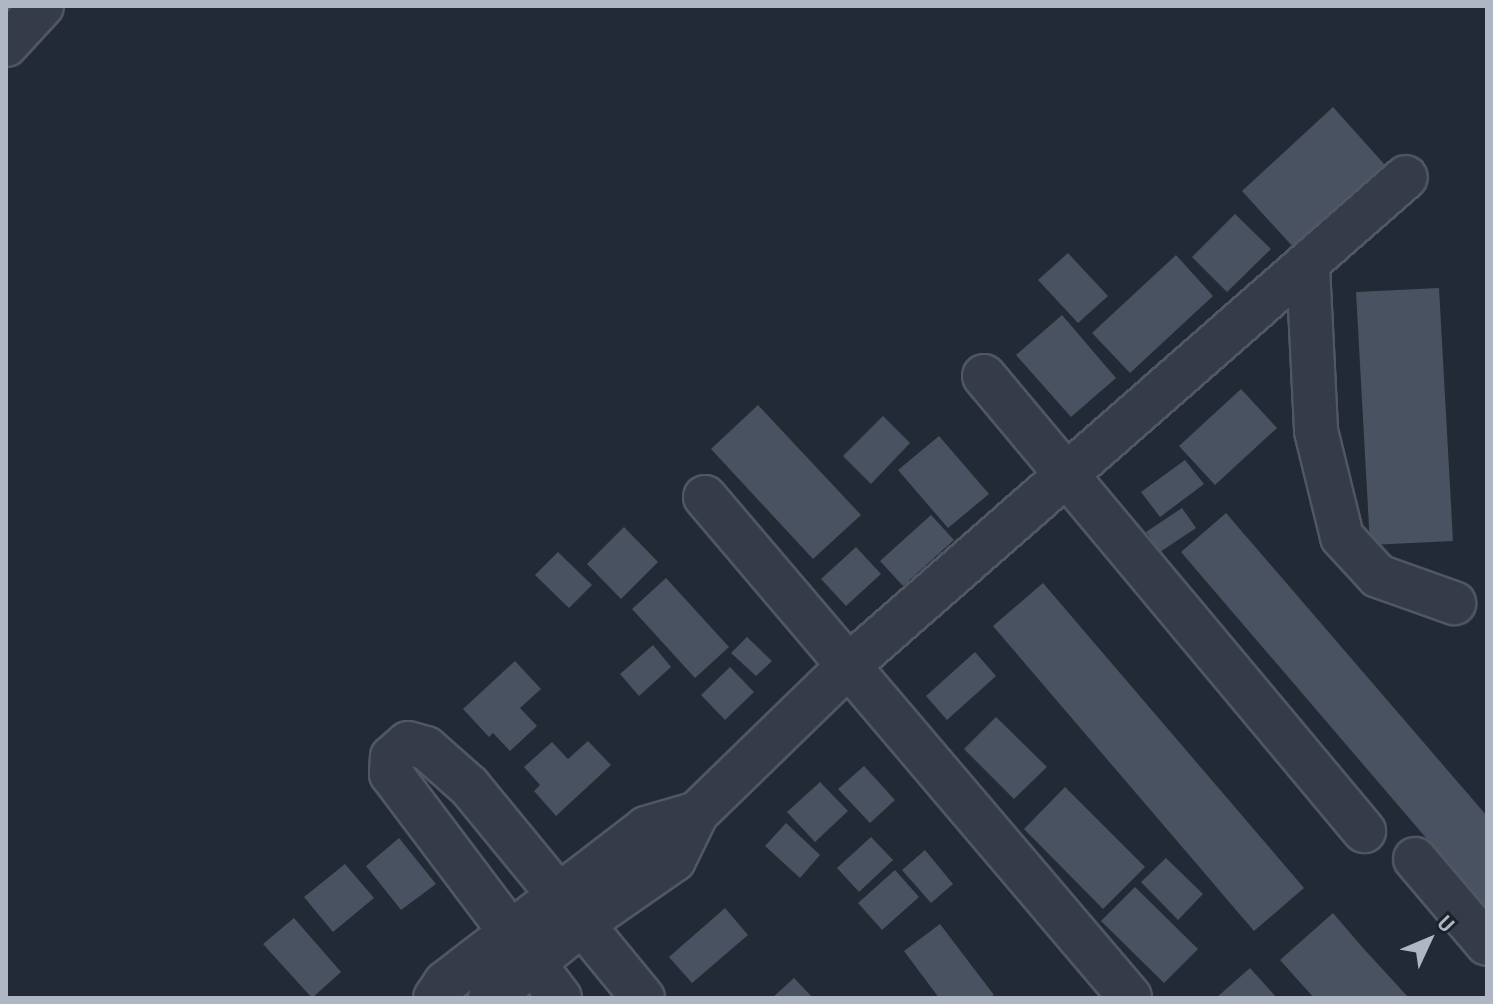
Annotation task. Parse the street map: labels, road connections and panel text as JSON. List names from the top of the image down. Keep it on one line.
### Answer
{"north":"top right"}
